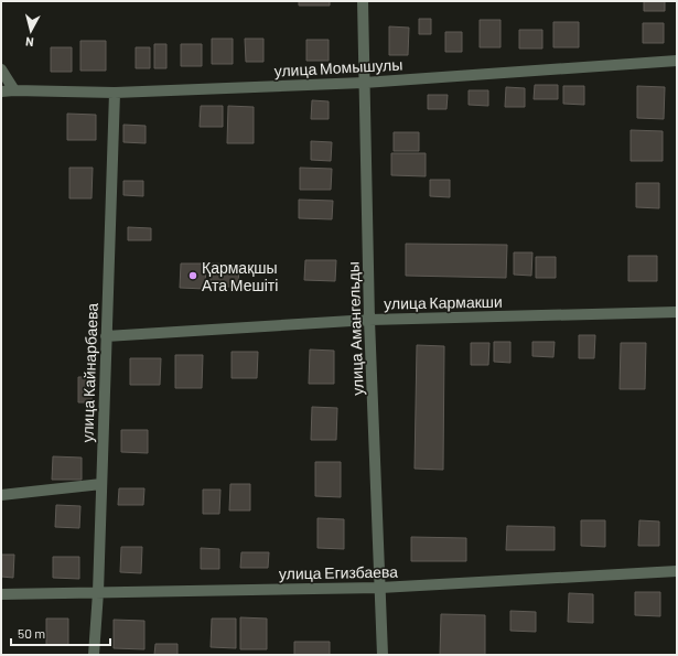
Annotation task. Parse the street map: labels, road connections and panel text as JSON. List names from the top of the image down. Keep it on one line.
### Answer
{"streets":{"street":["улица Момышулы","улица Кармакши","улица Амангельды","улица Кайнарбаева","улица Егизбаева"]},"crossings":[["улица Момышулы","улица Амангельды"],["улица Момышулы","улица Кайнарбаева"],["улица Кармакши","улица Амангельды"],["улица Кармакши","улица Кайнарбаева"],["улица Амангельды","улица Егизбаева"],["улица Кайнарбаева","улица Егизбаева"]],"places":["Қармақшы Ата Мешіті"],"scale_bar":"50 m","north":"bottom"}
